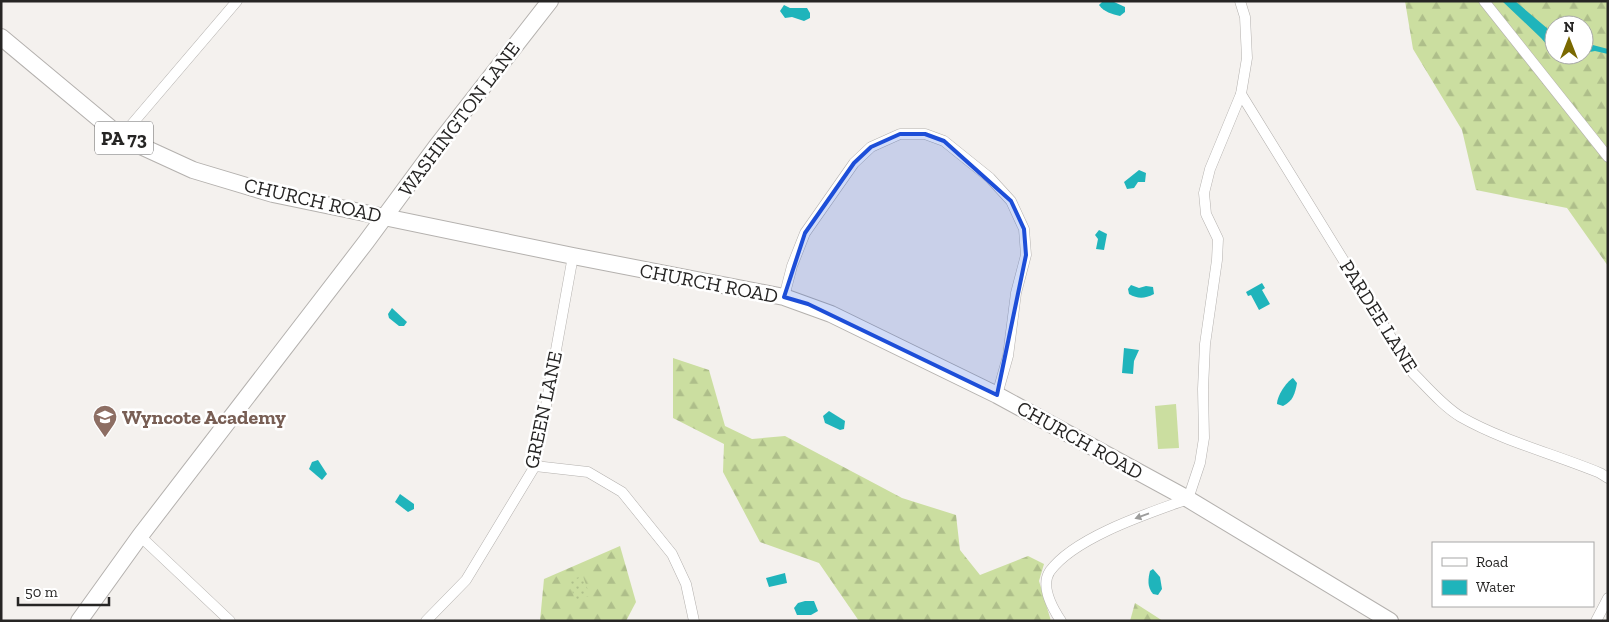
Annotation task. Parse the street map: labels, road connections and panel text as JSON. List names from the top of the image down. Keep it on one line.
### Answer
{"streets":{"main road":["WASHINGTON LANE","PA 73","CHURCH ROAD"],"street":["PARDEE LANE","GREEN LANE"]},"crossings":[["WASHINGTON LANE","CHURCH ROAD"],["CHURCH ROAD","GREEN LANE"]],"places":{"school or university":["Wyncote Academy"]},"legend":["Road","Water"],"scale_bar":"50 m","north":"top"}
